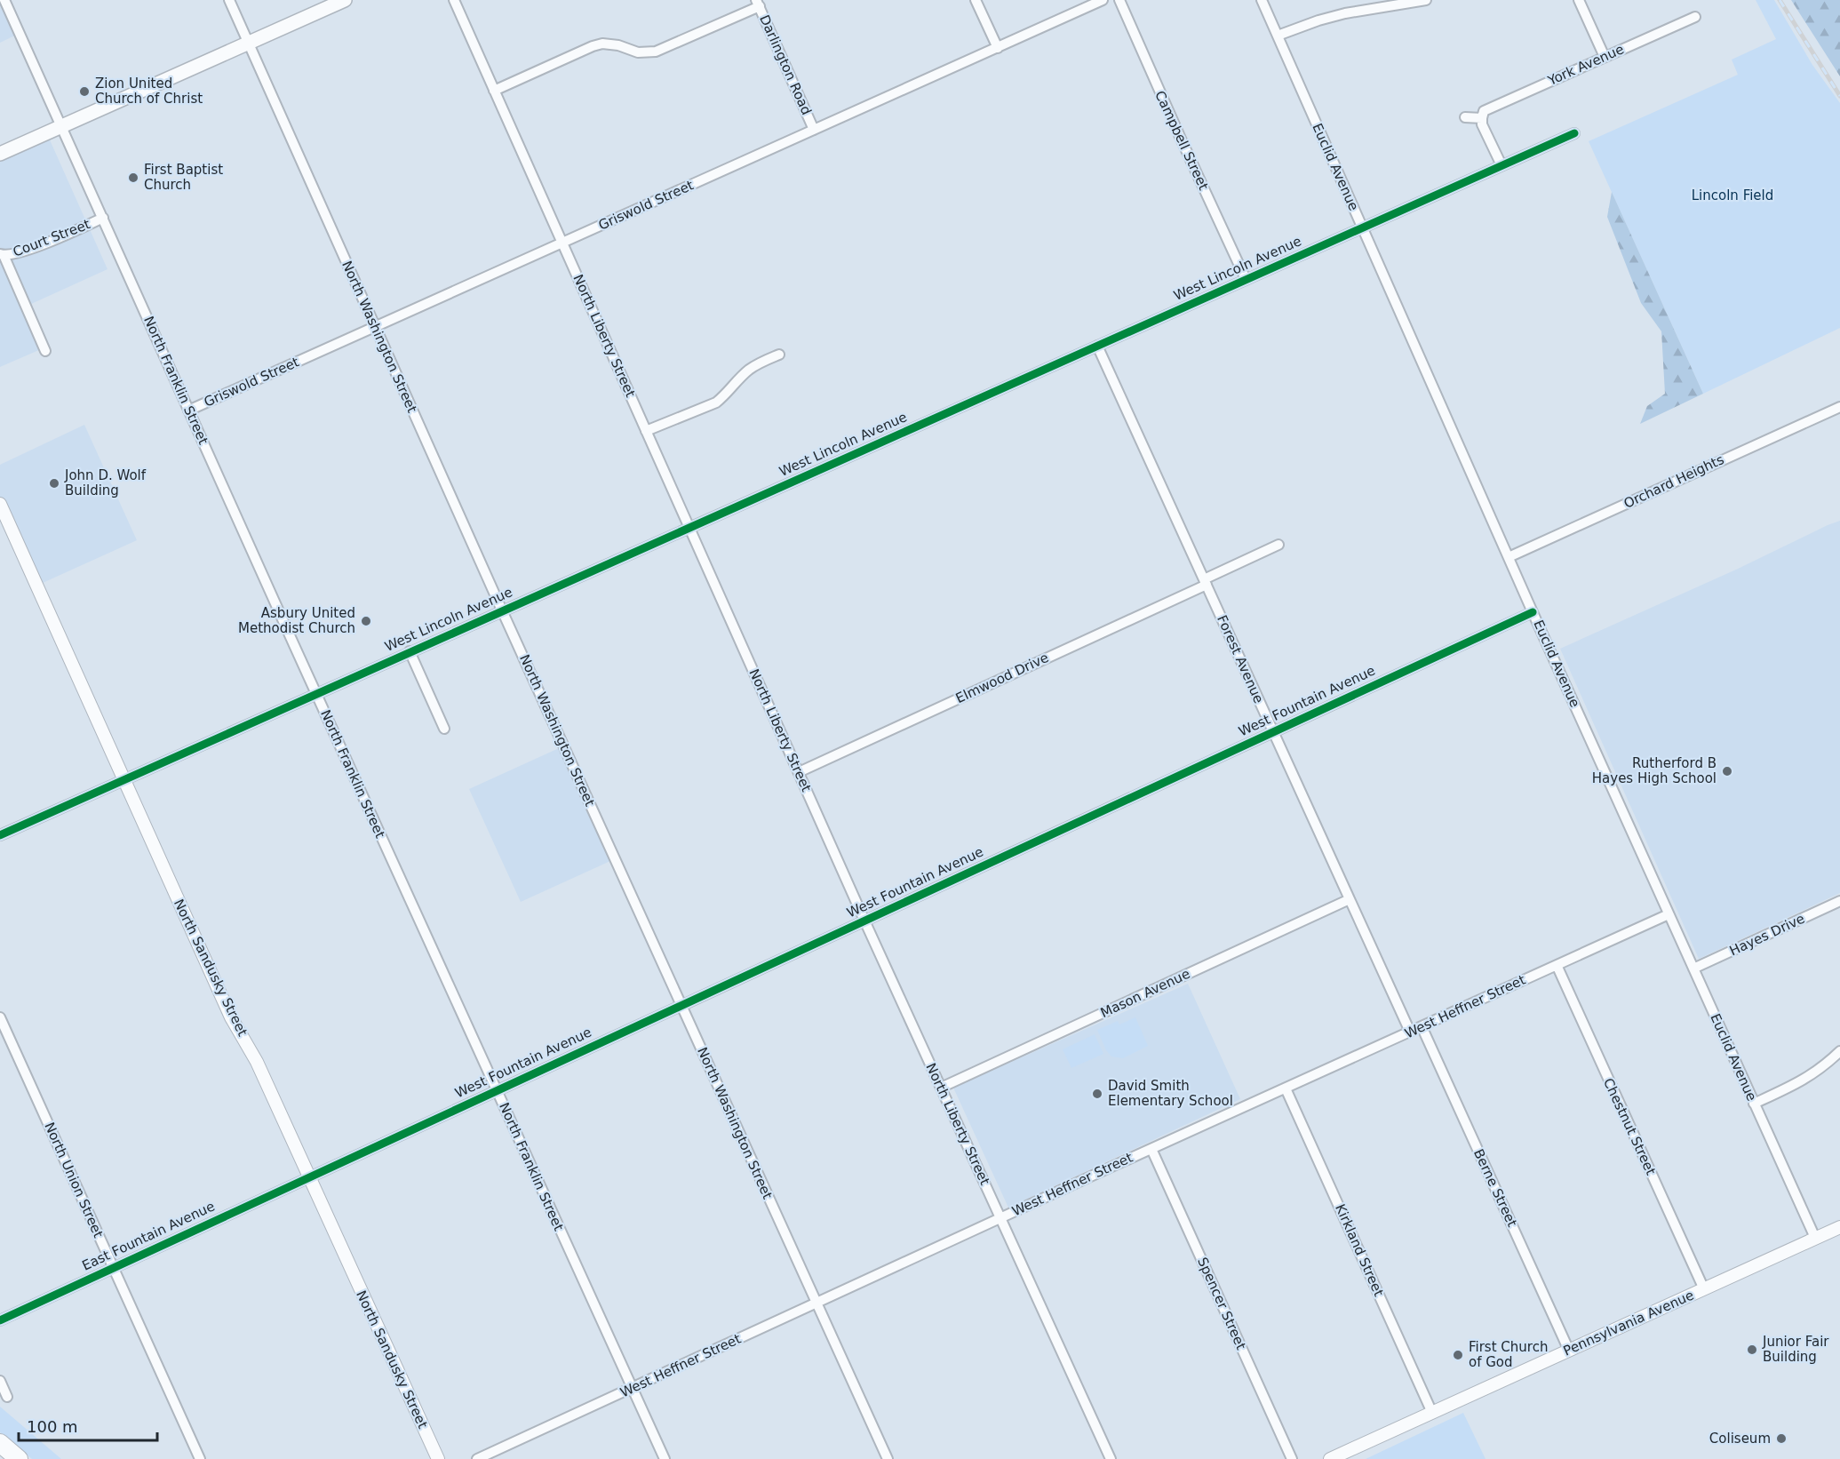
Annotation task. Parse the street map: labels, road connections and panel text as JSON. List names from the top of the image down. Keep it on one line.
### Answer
{"streets":{"street":["Darlington Road","York Avenue","Campbell Street","Euclid Avenue","Griswold Street","Court Street","West Lincoln Avenue","North Liberty Street","North Washington Street","North Franklin Street","Orchard Heights","Forest Avenue","Elmwood Drive","West Fountain Avenue","Hayes Drive","North Sandusky Street","Mason Avenue","West Heffner Street","Chestnut Street","North Union Street","Berne Street","East Fountain Avenue","Kirkland Street","Spencer Street","Pennsylvania Avenue"]},"crossings":[["Darlington Road","Griswold Street"],["Campbell Street","West Lincoln Avenue"],["Euclid Avenue","West Lincoln Avenue"],["Euclid Avenue","Orchard Heights"],["Euclid Avenue","West Fountain Avenue"],["Euclid Avenue","Hayes Drive"],["Euclid Avenue","West Heffner Street"],["Euclid Avenue","Pennsylvania Avenue"],["Griswold Street","North Liberty Street"],["Griswold Street","North Washington Street"],["Griswold Street","North Franklin Street"],["Court Street","North Franklin Street"],["West Lincoln Avenue","North Liberty Street"],["West Lincoln Avenue","North Washington Street"],["West Lincoln Avenue","North Franklin Street"],["West Lincoln Avenue","Forest Avenue"],["West Lincoln Avenue","North Sandusky Street"],["North Liberty Street","Elmwood Drive"],["North Liberty Street","West Fountain Avenue"],["North Liberty Street","Mason Avenue"],["North Liberty Street","West Heffner Street"],["North Washington Street","West Fountain Avenue"],["North Washington Street","West Heffner Street"],["North Franklin Street","West Fountain Avenue"],["North Franklin Street","West Heffner Street"],["Forest Avenue","Elmwood Drive"],["Forest Avenue","West Fountain Avenue"],["Forest Avenue","Mason Avenue"],["Forest Avenue","West Heffner Street"],["West Fountain Avenue","North Sandusky Street"],["West Fountain Avenue","East Fountain Avenue"],["North Sandusky Street","East Fountain Avenue"],["West Heffner Street","Chestnut Street"],["West Heffner Street","Berne Street"],["West Heffner Street","Kirkland Street"],["West Heffner Street","Spencer Street"],["Chestnut Street","Pennsylvania Avenue"],["North Union Street","East Fountain Avenue"],["Berne Street","Pennsylvania Avenue"],["Kirkland Street","Pennsylvania Avenue"]],"parks":["Lincoln Field"],"places":["Zion United Church of Christ","First Baptist Church","John D. Wolf Building","Asbury United Methodist Church","Rutherford B Hayes High School","David Smith Elementary School","Junior Fair Building","First Church of God","Coliseum"],"scale_bar":"100 m"}
